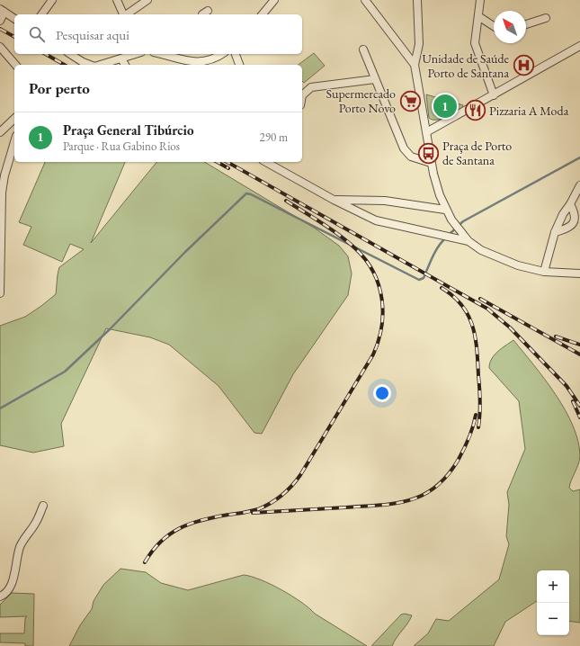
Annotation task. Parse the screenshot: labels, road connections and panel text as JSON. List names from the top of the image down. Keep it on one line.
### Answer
{"places":{"hospital":["Unidade de Saúde Porto de Santana"],"supermarket":["Supermercado Porto Novo"],"restaurant":["Pizzaria A Moda"],"bus stop":["Praça de Porto de Santana"]},"north":"top left","page":{"search":"Pesquisar aqui","heading":"Por perto","pins":"1","list":[{"mark":"1","name":"Praça General Tibúrcio","note":"Parque · Rua Gabino Rios","value":"290 m"}],"map_buttons":["+","−"]}}
